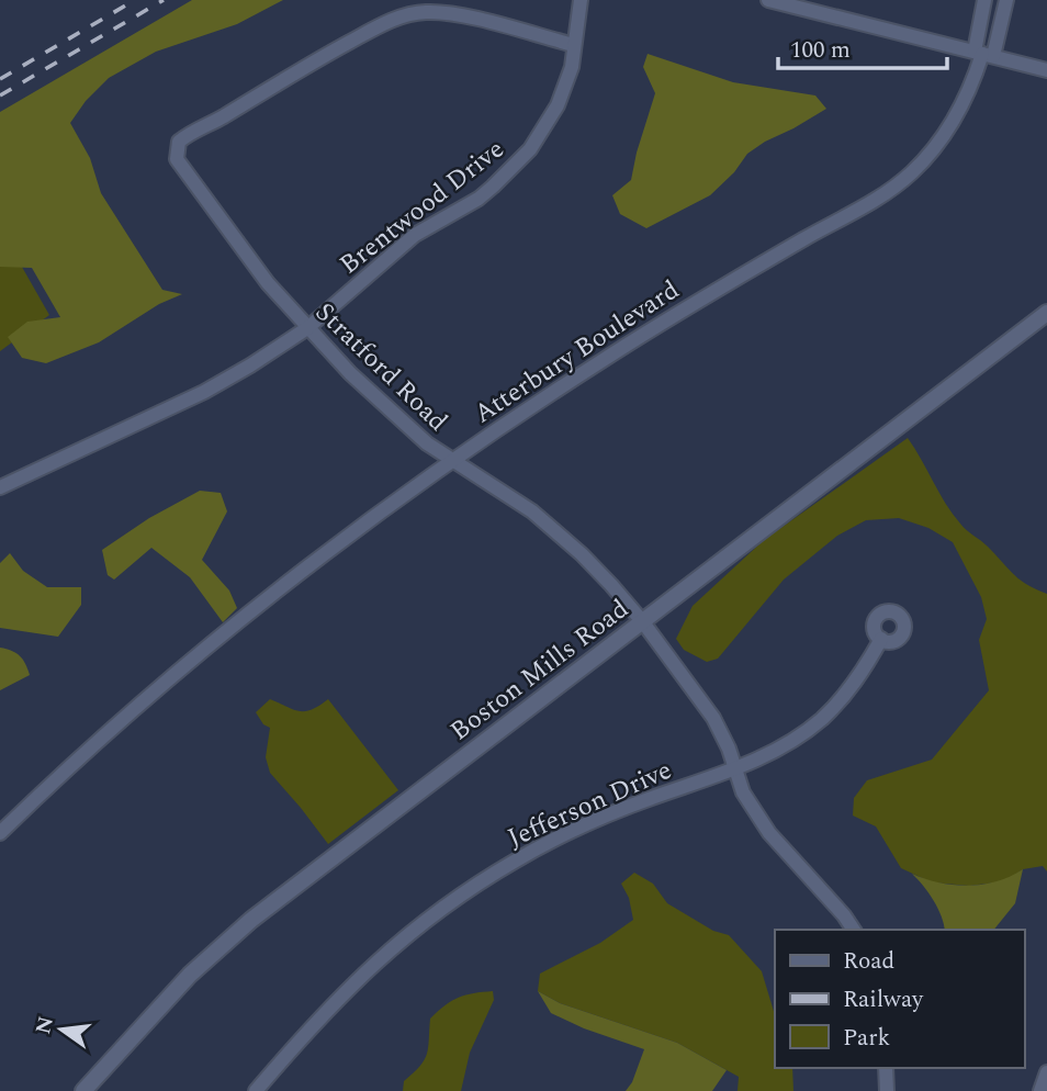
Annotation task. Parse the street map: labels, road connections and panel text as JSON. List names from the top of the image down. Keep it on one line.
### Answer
{"streets":{"street":["Brentwood Drive","Atterbury Boulevard","Stratford Road","Boston Mills Road","Jefferson Drive"]},"crossings":[["Brentwood Drive","Stratford Road"],["Atterbury Boulevard","Stratford Road"],["Stratford Road","Boston Mills Road"],["Stratford Road","Jefferson Drive"]],"legend":["Road","Railway","Park"],"scale_bar":"100 m","north":"left"}
